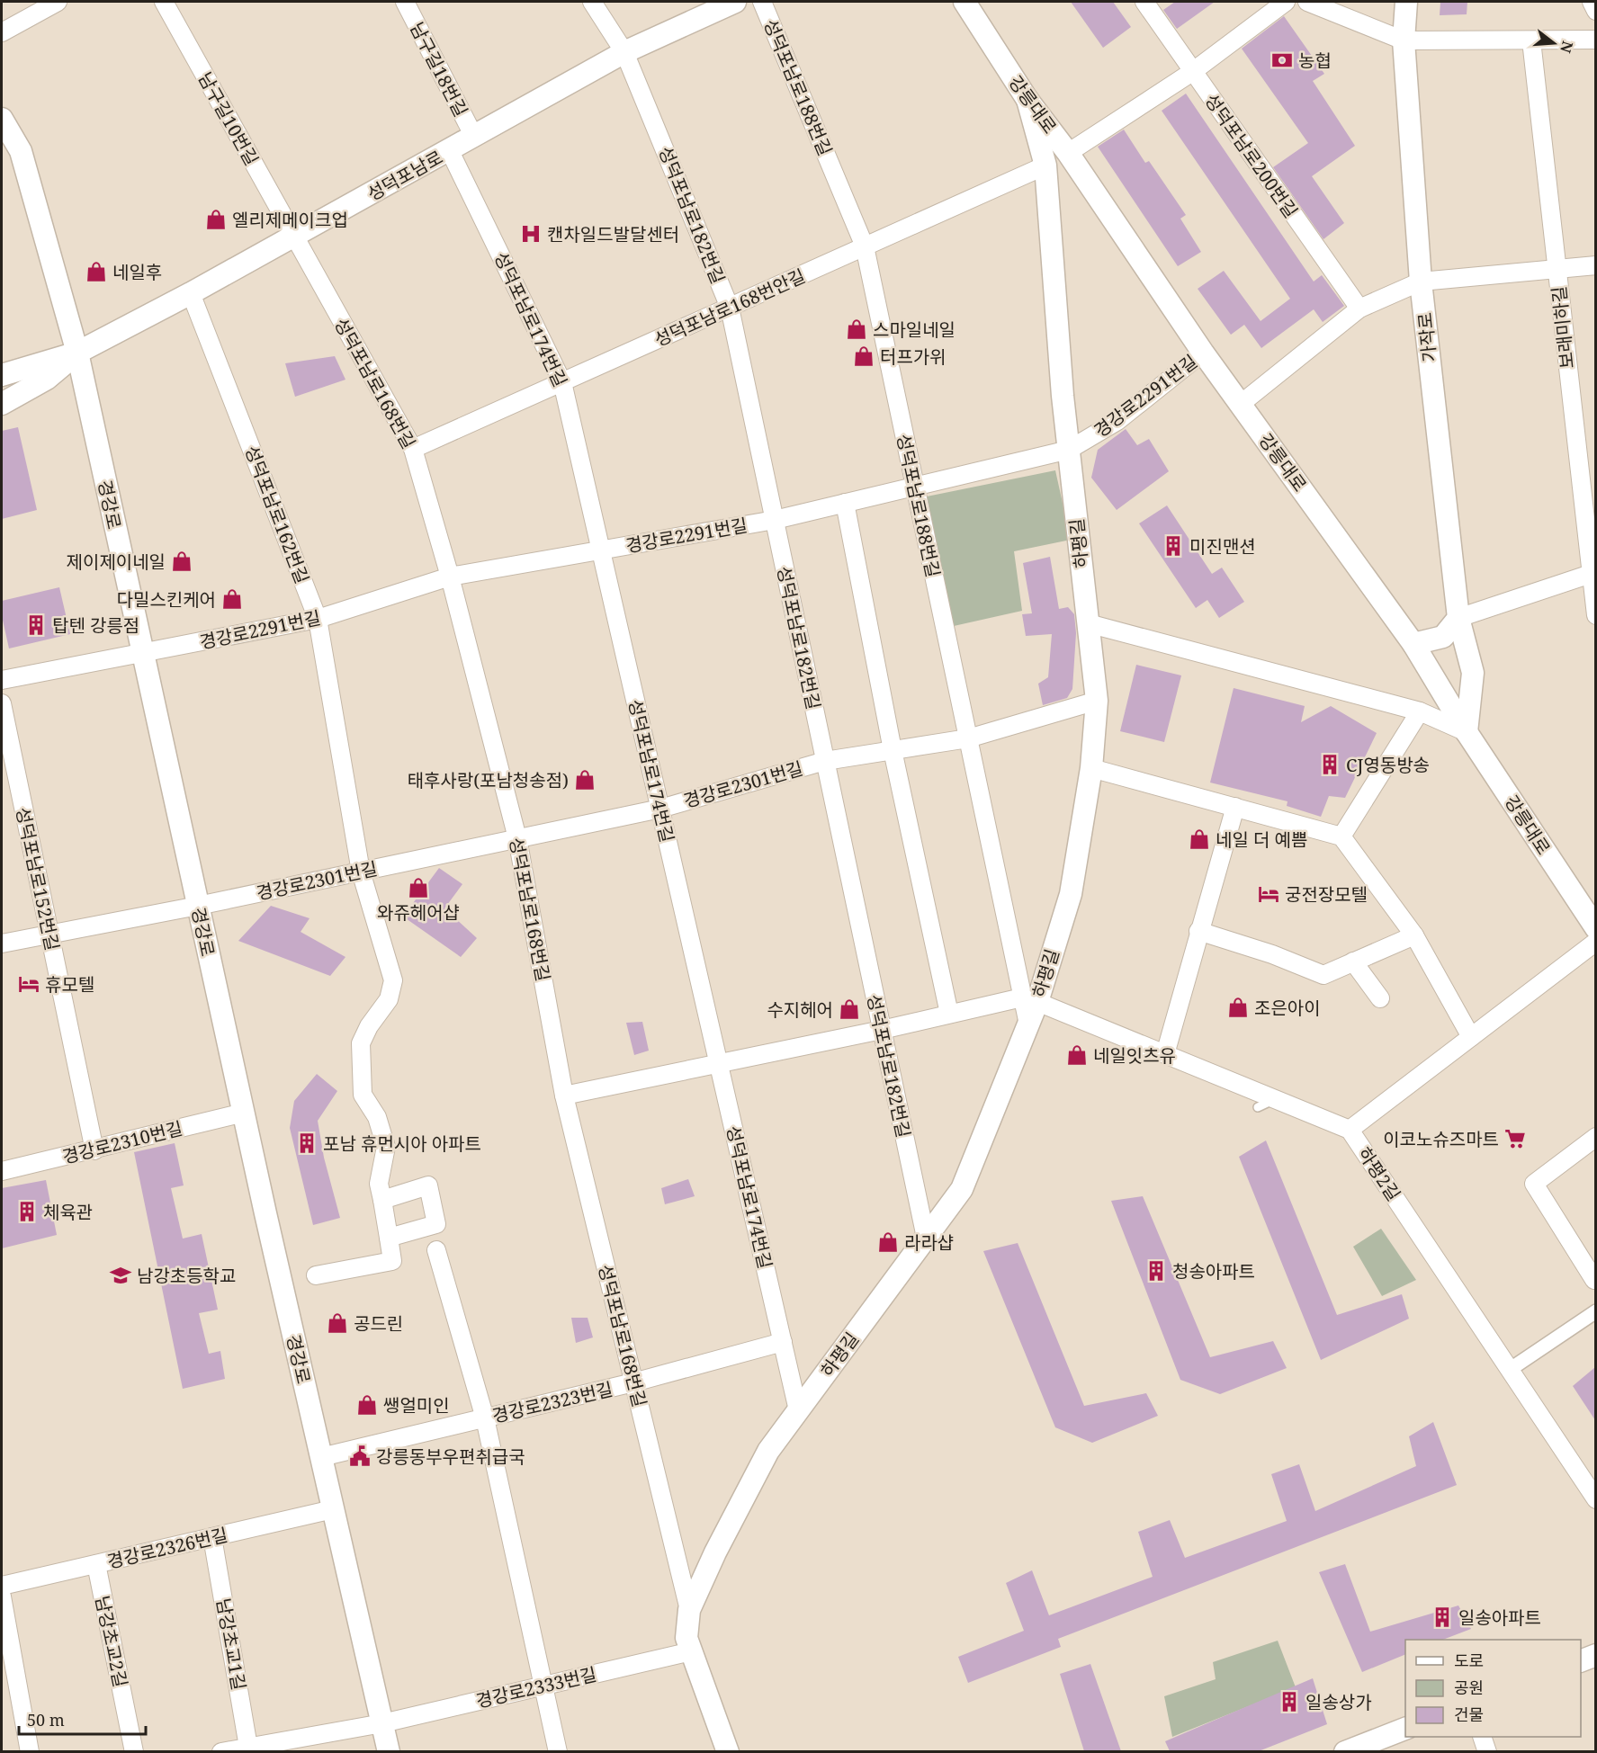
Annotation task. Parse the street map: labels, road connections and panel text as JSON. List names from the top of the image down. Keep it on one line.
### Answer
{"streets":{"street":["남구길18번길","성덕포남로188번길","강릉대로","남구길10번길","성덕포남로200번길","성덕포남로","성덕포남로182번길","성덕포남로168번안길","성덕포남로174번길","보래미하길","가작로","성덕포남로168번길","경강로2291번길","경강로","성덕포남로162번길","하평길","경강로2301번길","성덕포남로152번길","경강로2310번길","하평2길","경강로2323번길","경강로2326번길","남강초교2길","남강초교1길","경강로2333번길"]},"crossings":[["남구길18번길","성덕포남로"],["성덕포남로188번길","성덕포남로168번안길"],["성덕포남로188번길","경강로2291번길"],["성덕포남로188번길","하평길"],["성덕포남로188번길","경강로2301번길"],["성덕포남로188번길","하평2길"],["강릉대로","가작로"],["강릉대로","경강로2291번길"],["강릉대로","하평길"],["남구길10번길","성덕포남로"],["남구길10번길","성덕포남로168번길"],["성덕포남로","성덕포남로182번길"],["성덕포남로","성덕포남로174번길"],["성덕포남로","성덕포남로168번길"],["성덕포남로","경강로"],["성덕포남로","성덕포남로162번길"],["성덕포남로182번길","성덕포남로168번안길"],["성덕포남로182번길","경강로2291번길"],["성덕포남로182번길","하평길"],["성덕포남로182번길","경강로2301번길"],["성덕포남로168번안길","성덕포남로174번길"],["성덕포남로168번안길","성덕포남로168번길"],["성덕포남로168번안길","하평길"],["성덕포남로174번길","경강로2291번길"],["성덕포남로174번길","하평길"],["성덕포남로174번길","경강로2301번길"],["성덕포남로174번길","경강로2323번길"],["성덕포남로168번길","경강로2291번길"],["성덕포남로168번길","하평길"],["성덕포남로168번길","경강로2301번길"],["성덕포남로168번길","경강로2323번길"],["경강로2291번길","경강로"],["경강로2291번길","성덕포남로162번길"],["경강로2291번길","하평길"],["경강로","경강로2301번길"],["경강로","경강로2310번길"],["경강로","경강로2323번길"],["경강로","경강로2326번길"],["경강로","경강로2333번길"],["성덕포남로162번길","경강로2301번길"],["하평길","경강로2301번길"],["하평길","하평2길"],["하평길","경강로2333번길"],["경강로2301번길","성덕포남로152번길"],["성덕포남로152번길","경강로2310번길"],["경강로2326번길","남강초교2길"],["경강로2326번길","남강초교1길"],["남강초교1길","경강로2333번길"]],"places":{"bank":["농협"],"shop":["엘리제메이크업","네일후","스마일네일","터프가위","제이제이네일","다밀스킨케어","태후사랑(포남청송점)","네일 더 예쁨","와쥬헤어샵","조은아이","수지헤어","네일잇츠유","라라샵","공드린","쌩얼미인"],"hospital":["캔차일드발달센터"],"building":["미진맨션","탑텐 강릉점","CJ영동방송","포남 휴먼시아 아파트","체육관","청송아파트","일송아파트","일송상가"],"hotel":["궁전장모텔","휴모텔"],"supermarket":["이코노슈즈마트"],"school or university":["남강초등학교"],"public building":["강릉동부우편취급국"]},"legend":["도로","공원","건물"],"scale_bar":"50 m","north":"right"}
